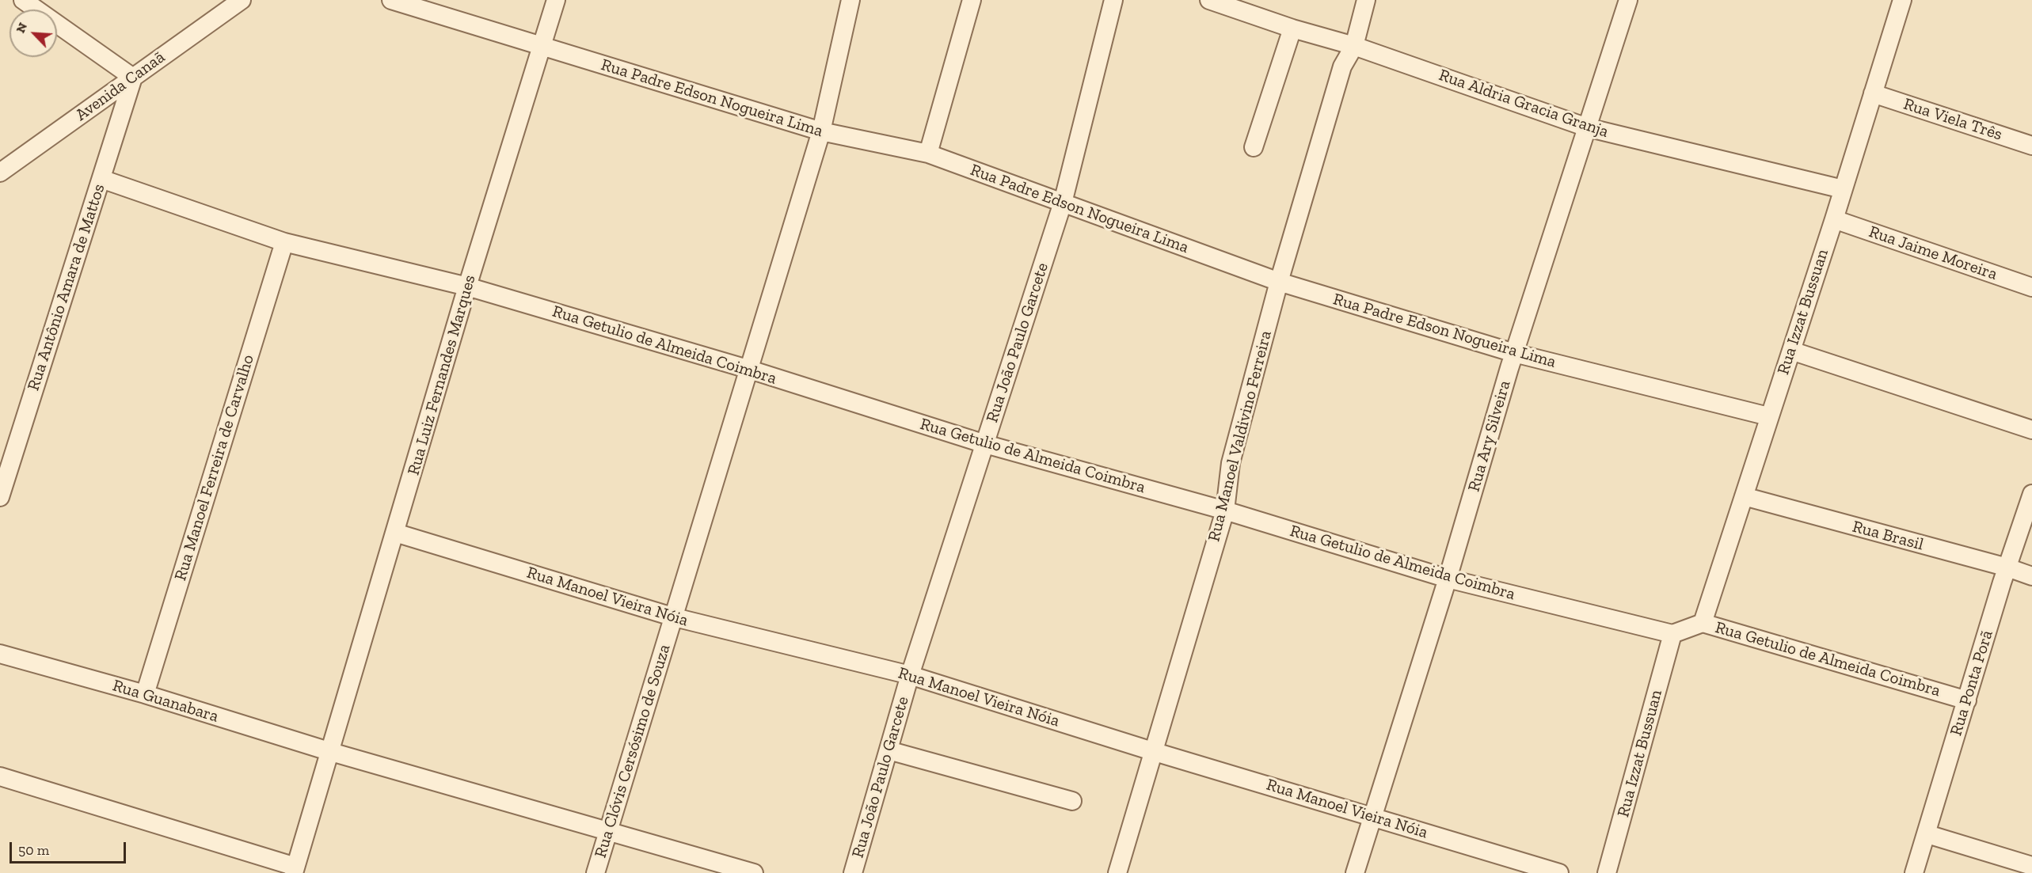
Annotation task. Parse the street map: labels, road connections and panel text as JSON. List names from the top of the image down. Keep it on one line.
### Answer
{"streets":{"street":["Avenida Canaã","Rua Padre Edson Nogueira Lima","Rua Aldria Gracia Granja","Rua Viela Três","Rua Jaime Moreira","Rua Antônio Amara de Mattos","Rua Izzat Bussuan","Rua João Paulo Garcete","Rua Getulio de Almeida Coimbra","Rua Luiz Fernandes Marques","Rua Manoel Valdivino Ferreira","Rua Ary Silveira","Rua Manoel Ferreira de Carvalho","Rua Brasil","Rua Manoel Vieira Nóia","Rua Ponta Porã","Rua Guanabara","Rua Clóvis Cersósimo de Souza"]},"crossings":[["Avenida Canaã","Rua Antônio Amara de Mattos"],["Rua Padre Edson Nogueira Lima","Rua Izzat Bussuan"],["Rua Padre Edson Nogueira Lima","Rua João Paulo Garcete"],["Rua Padre Edson Nogueira Lima","Rua Luiz Fernandes Marques"],["Rua Padre Edson Nogueira Lima","Rua Manoel Valdivino Ferreira"],["Rua Padre Edson Nogueira Lima","Rua Ary Silveira"],["Rua Padre Edson Nogueira Lima","Rua Clóvis Cersósimo de Souza"],["Rua Aldria Gracia Granja","Rua Izzat Bussuan"],["Rua Aldria Gracia Granja","Rua Manoel Valdivino Ferreira"],["Rua Aldria Gracia Granja","Rua Ary Silveira"],["Rua Viela Três","Rua Izzat Bussuan"],["Rua Jaime Moreira","Rua Izzat Bussuan"],["Rua Antônio Amara de Mattos","Rua Getulio de Almeida Coimbra"],["Rua Izzat Bussuan","Rua Getulio de Almeida Coimbra"],["Rua Izzat Bussuan","Rua Brasil"],["Rua João Paulo Garcete","Rua Getulio de Almeida Coimbra"],["Rua João Paulo Garcete","Rua Manoel Vieira Nóia"],["Rua Getulio de Almeida Coimbra","Rua Luiz Fernandes Marques"],["Rua Getulio de Almeida Coimbra","Rua Manoel Valdivino Ferreira"],["Rua Getulio de Almeida Coimbra","Rua Ary Silveira"],["Rua Getulio de Almeida Coimbra","Rua Manoel Ferreira de Carvalho"],["Rua Getulio de Almeida Coimbra","Rua Ponta Porã"],["Rua Getulio de Almeida Coimbra","Rua Clóvis Cersósimo de Souza"],["Rua Luiz Fernandes Marques","Rua Manoel Vieira Nóia"],["Rua Luiz Fernandes Marques","Rua Guanabara"],["Rua Manoel Valdivino Ferreira","Rua Manoel Vieira Nóia"],["Rua Ary Silveira","Rua Manoel Vieira Nóia"],["Rua Manoel Ferreira de Carvalho","Rua Guanabara"],["Rua Brasil","Rua Ponta Porã"],["Rua Manoel Vieira Nóia","Rua Clóvis Cersósimo de Souza"],["Rua Guanabara","Rua Clóvis Cersósimo de Souza"]],"scale_bar":"50 m","north":"top left"}
